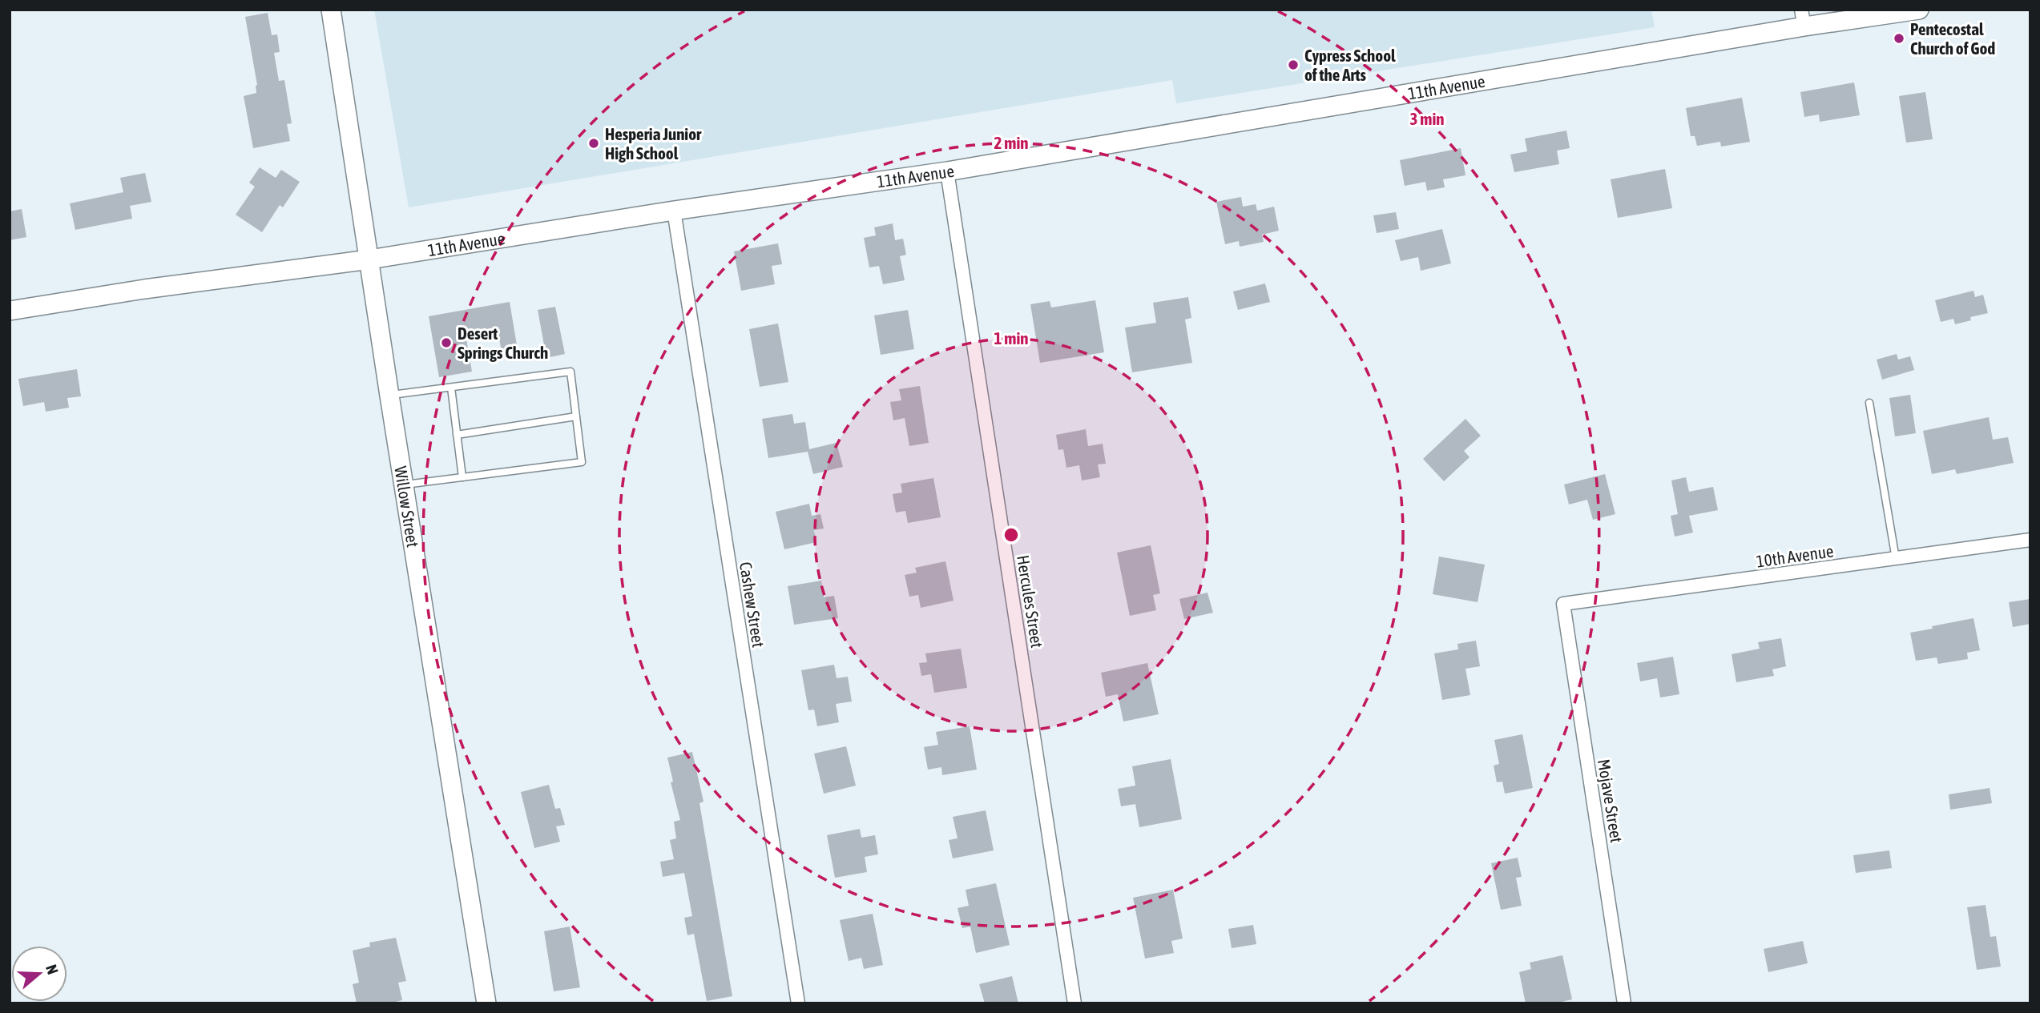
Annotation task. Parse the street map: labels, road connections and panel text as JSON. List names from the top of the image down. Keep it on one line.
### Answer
{"streets":{"main road":["11th Avenue","Willow Street"],"street":["10th Avenue","Hercules Street","Cashew Street","Mojave Street"]},"crossings":[["11th Avenue","Willow Street"],["11th Avenue","Hercules Street"],["11th Avenue","Cashew Street"],["10th Avenue","Mojave Street"]],"places":["Pentecostal Church of God","Cypress School of the Arts","Hesperia Junior High School","Desert Springs Church"],"north":"right","rings":["3 min","2 min","1 min"]}
